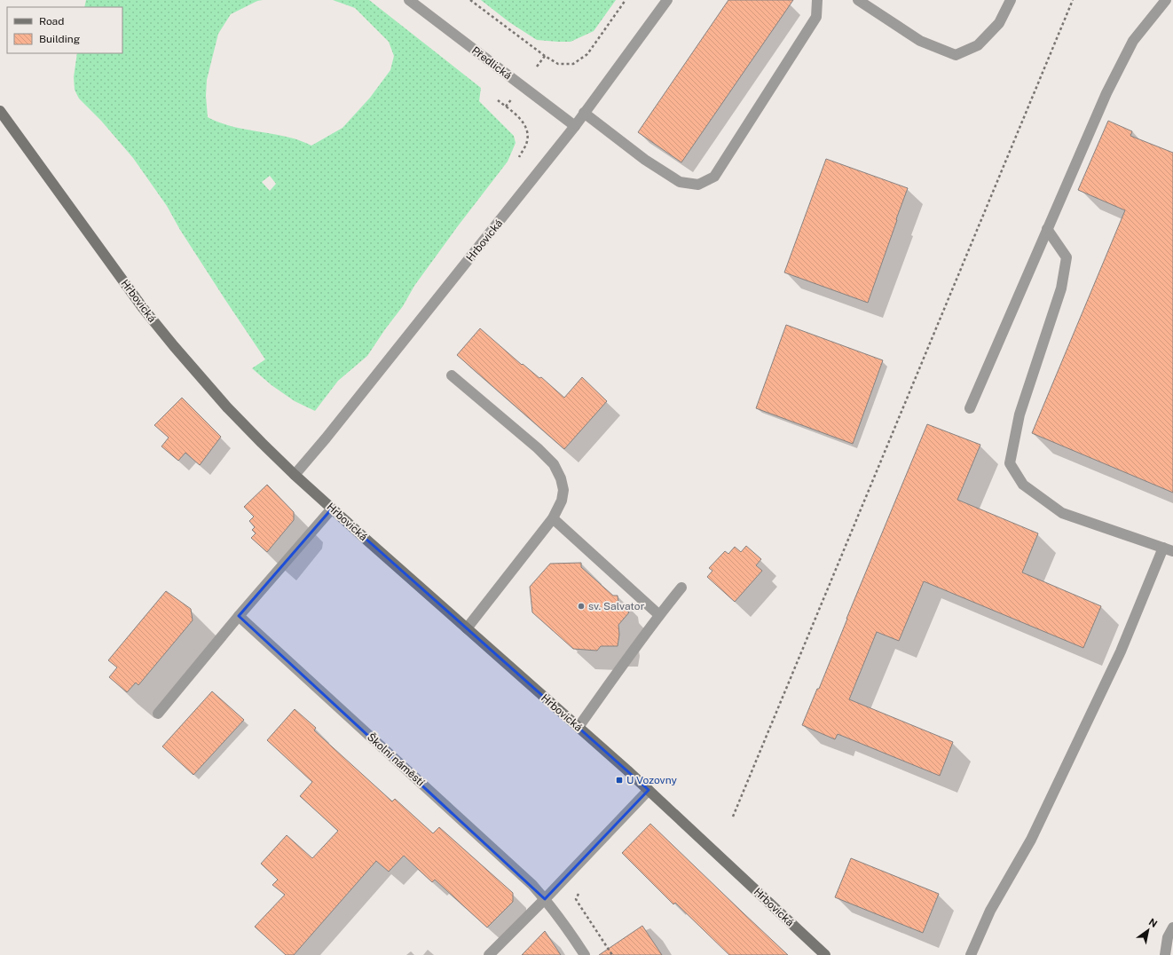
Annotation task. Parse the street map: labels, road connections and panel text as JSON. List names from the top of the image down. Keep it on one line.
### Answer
{"streets":{"main road":["Hrbovická"],"street":["Předlická","Školní náměstí"]},"crossings":[["Předlická","Hrbovická"]],"places":{"other":["sv. Salvator"],"transit":["U Vozovny"]},"legend":["Road","Building"],"north":"top right"}
